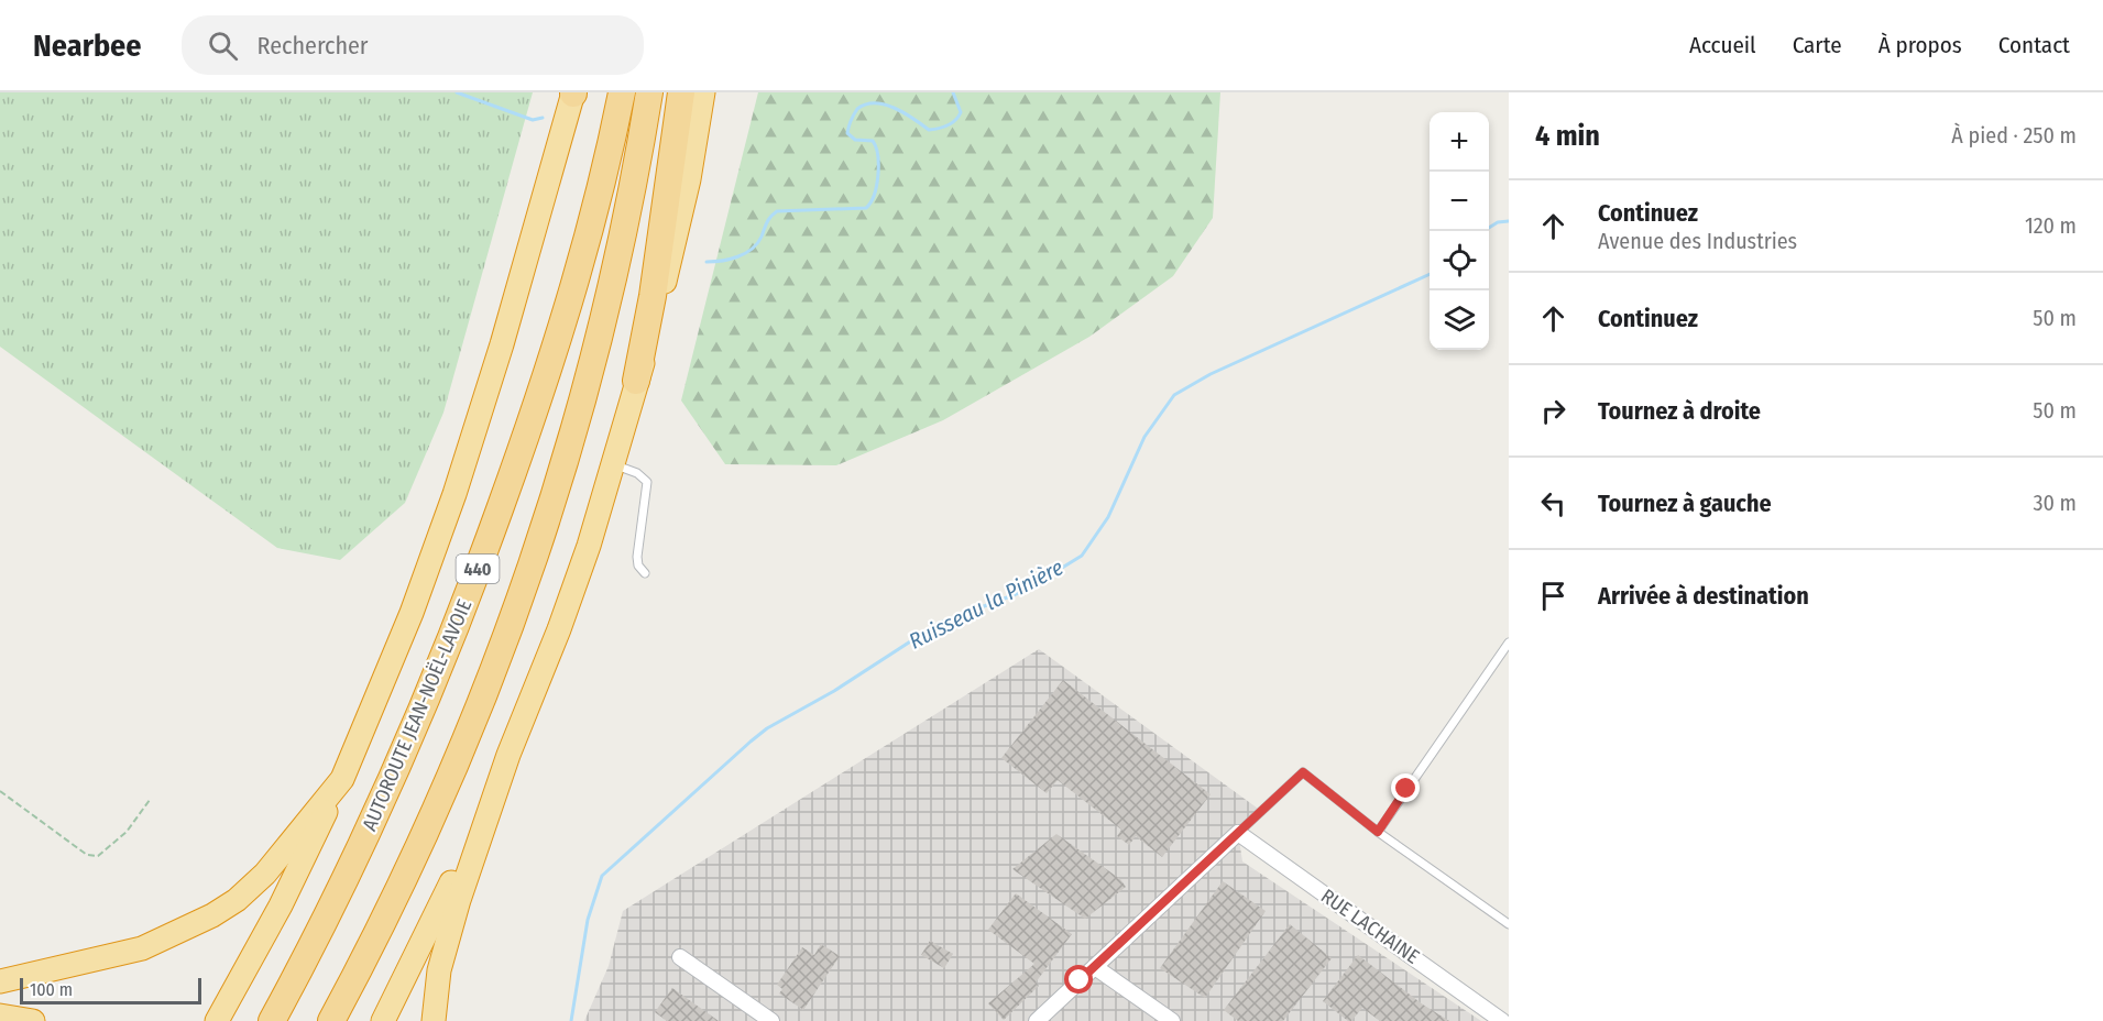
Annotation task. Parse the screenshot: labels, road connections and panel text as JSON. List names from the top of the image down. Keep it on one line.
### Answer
{"streets":{"highway":["440","AUTOROUTE JEAN-NOËL-LAVOIE"],"street":["RUE LACHAINE"]},"water":["Ruisseau la Pinière"],"scale_bar":"100 m","page":{"header":"Nearbee","search":"Rechercher","nav":["Accueil","Carte","À propos","Contact"],"heading":["4 min","À pied · 250 m"],"map_buttons":["+","−"],"list":[["Continuez","Avenue des Industries","120 m"],["Continuez","50 m"],["Tournez à droite","50 m"],["Tournez à gauche","30 m"],"Arrivée à destination"],"scale":"100 m"}}
